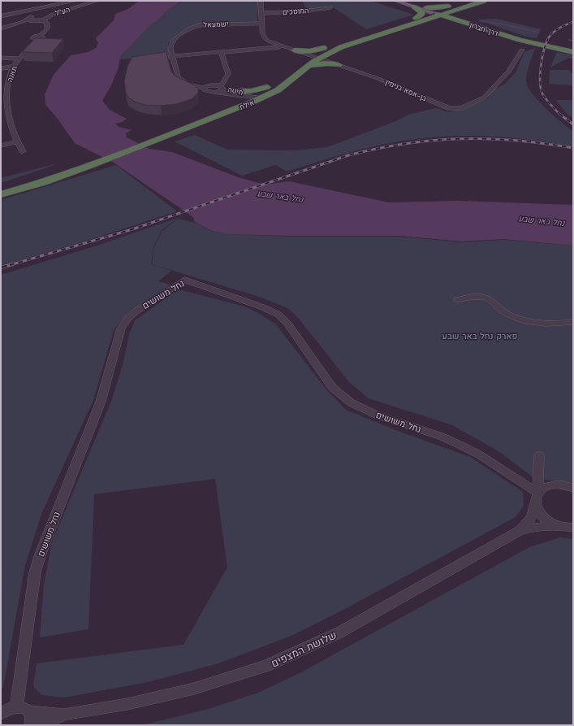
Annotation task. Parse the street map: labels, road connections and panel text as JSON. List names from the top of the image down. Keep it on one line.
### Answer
{"streets":{"highway":["דרך חברון","אילת"],"street":["הע\"ל","המוסכים","ישמעאל","תאנה","בן-אסא בנימין","חיטה","נחל משושים","שלושת המצפים"]},"crossings":[["הע\"ל","תאנה"],["ישמעאל","חיטה"],["דרך חברון","אילת"],["בן-אסא בנימין","אילת"],["חיטה","אילת"],["נחל משושים","שלושת המצפים"]],"water":["נחל באר שבע"],"parks":["פארק נחל באר שבע"]}
